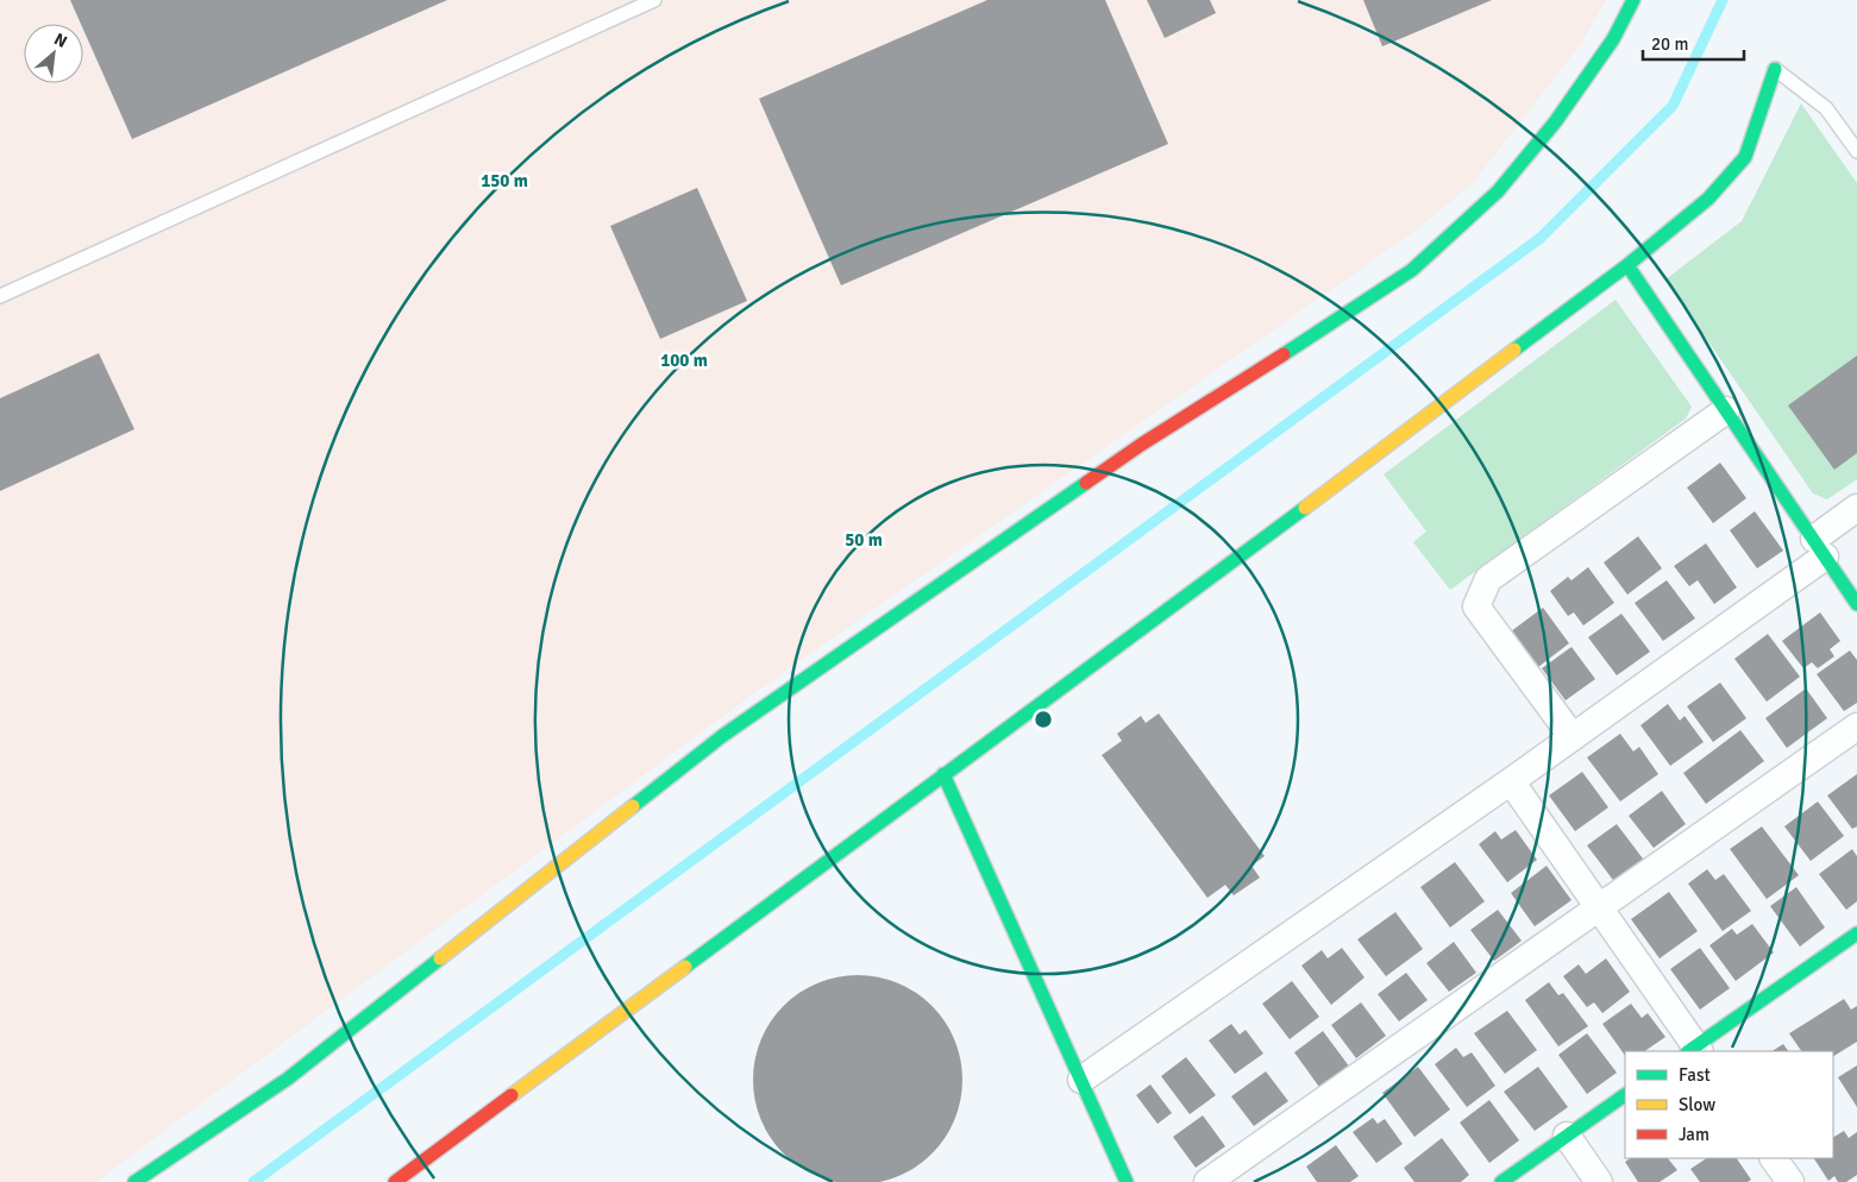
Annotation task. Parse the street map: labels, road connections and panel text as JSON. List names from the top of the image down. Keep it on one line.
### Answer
{"legend":["Fast","Slow","Jam"],"scale_bar":"20 m","north":"top right","rings":["150 m","100 m","50 m"]}
